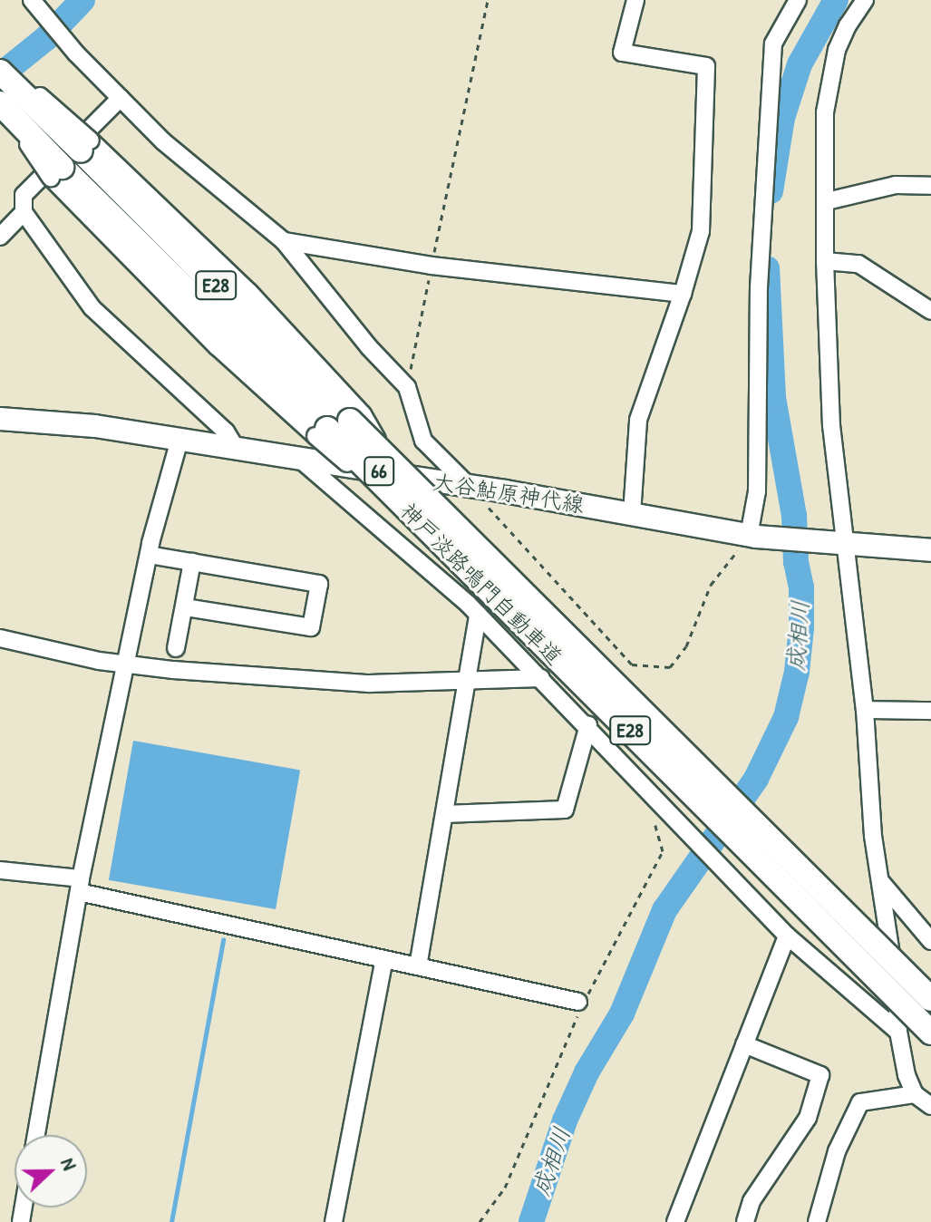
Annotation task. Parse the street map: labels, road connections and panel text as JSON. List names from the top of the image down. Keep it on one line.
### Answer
{"streets":{"highway":["E28","神戸淡路鳴門自動車道"],"main road":["66","大谷鮎原神代線"]},"water":["成相川"],"north":"right"}
